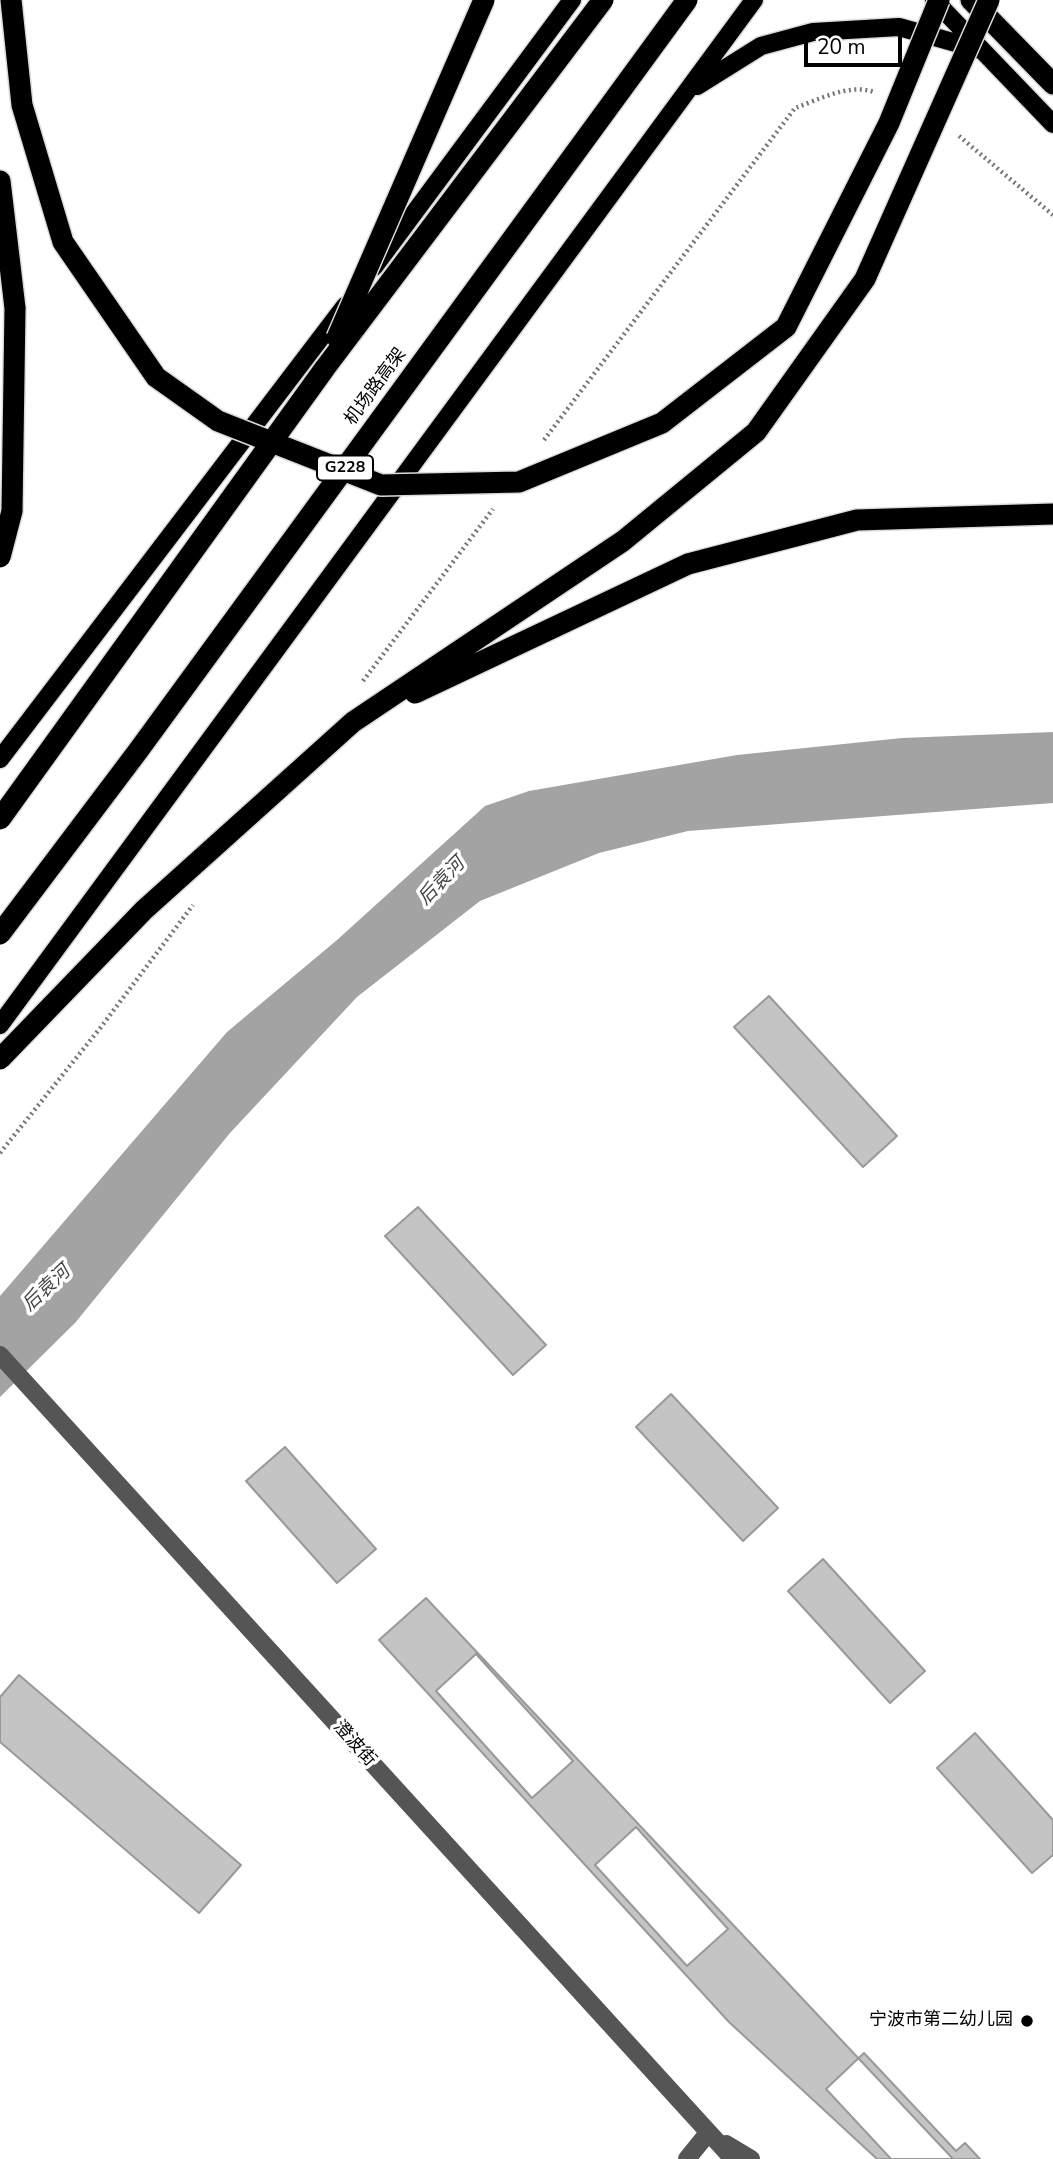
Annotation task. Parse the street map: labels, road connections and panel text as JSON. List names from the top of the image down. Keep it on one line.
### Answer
{"streets":{"highway":["机场路高架","G228"],"street":["澄波街"]},"water":["后袁河"],"places":["宁波市第二幼儿园"],"scale_bar":"20 m"}
